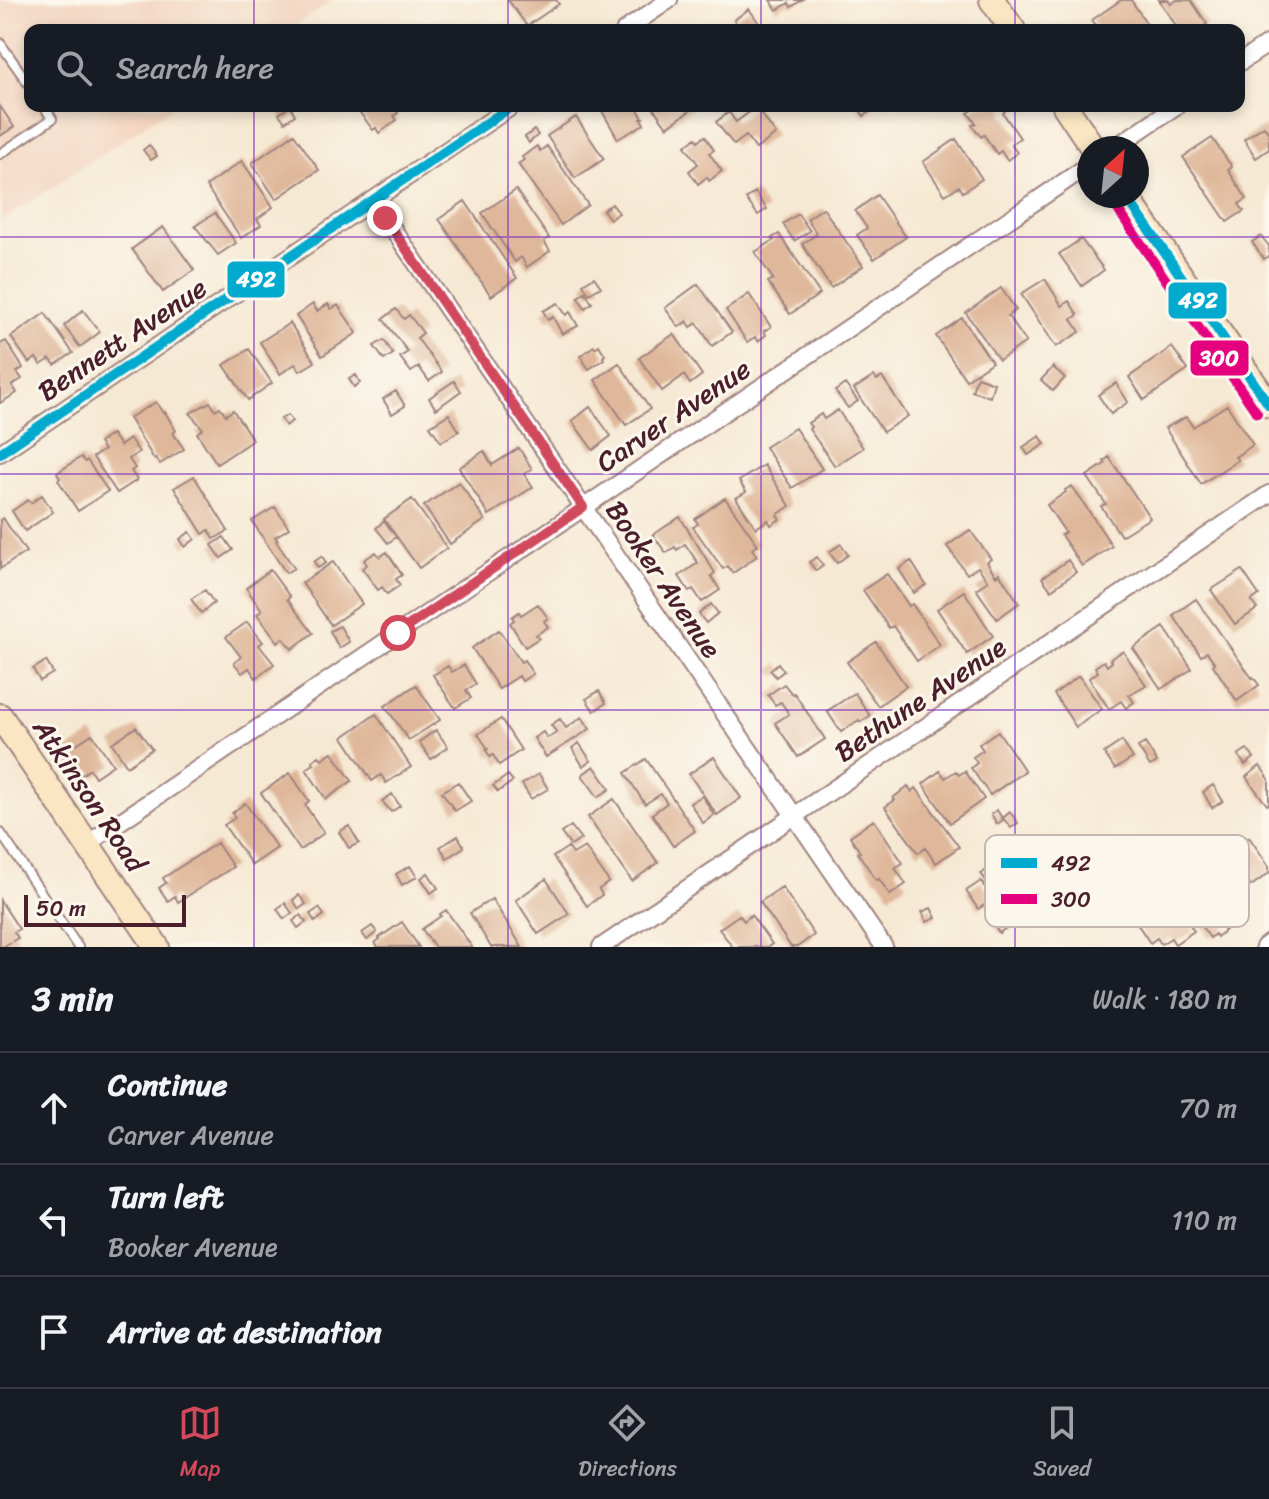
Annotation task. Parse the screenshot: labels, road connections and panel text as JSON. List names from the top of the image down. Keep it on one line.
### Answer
{"streets":{"street":["Bennett Avenue","Carver Avenue","Booker Avenue","Bethune Avenue","Atkinson Road"]},"crossings":[["Bennett Avenue","Booker Avenue"],["Carver Avenue","Booker Avenue"],["Carver Avenue","Atkinson Road"],["Booker Avenue","Bethune Avenue"]],"lines":["transit line 492","transit line 300"],"legend":["492","300"],"scale_bar":"50 m","north":"top right","page":{"search":"Search here","scale":"50 m","heading":["3 min","Walk · 180 m"],"list":[["Continue","Carver Avenue","70 m"],["Turn left","Booker Avenue","110 m"],"Arrive at destination"],"nav":["Map","Directions","Saved"]}}
